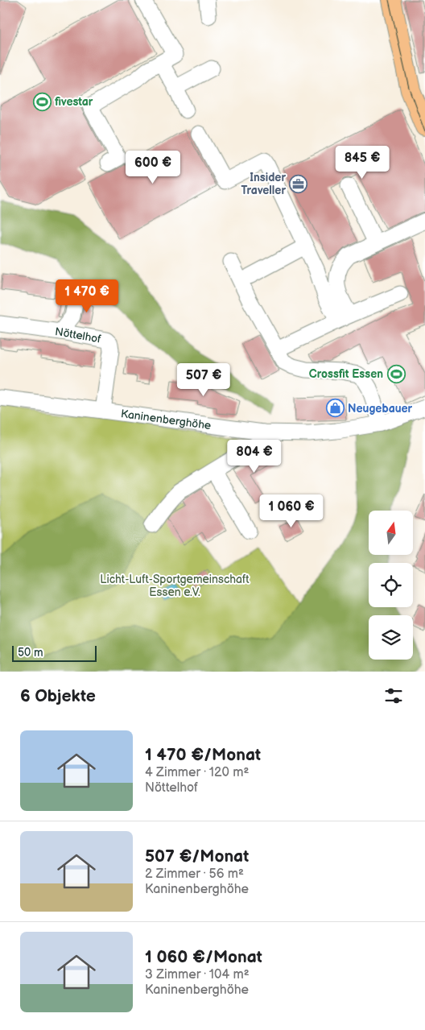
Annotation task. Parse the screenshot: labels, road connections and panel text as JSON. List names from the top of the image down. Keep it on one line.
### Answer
{"streets":{"street":["Nöttelhof","Kaninenberghöhe"]},"crossings":[["Nöttelhof","Kaninenberghöhe"]],"parks":["Licht-Luft-Sportgemeinschaft Essen e.V."],"places":{"sports":["fivestar","Crossfit Essen"],"office":["Insider Traveller"],"shop":["Neugebauer"]},"scale_bar":"50 m","north":"top","page":{"price":["845 €","600 €","1 470 €","507 €","804 €","1 060 €"],"scale":"50 m","heading":"6 Objekte","list":[{"name":"1 470 €/Monat","note":"4 Zimmer · 120 m² · Nöttelhof"},{"name":"507 €/Monat","note":"2 Zimmer · 56 m² · Kaninenberghöhe"},{"name":"1 060 €/Monat","note":"3 Zimmer · 104 m² · Kaninenberghöhe"}]}}
